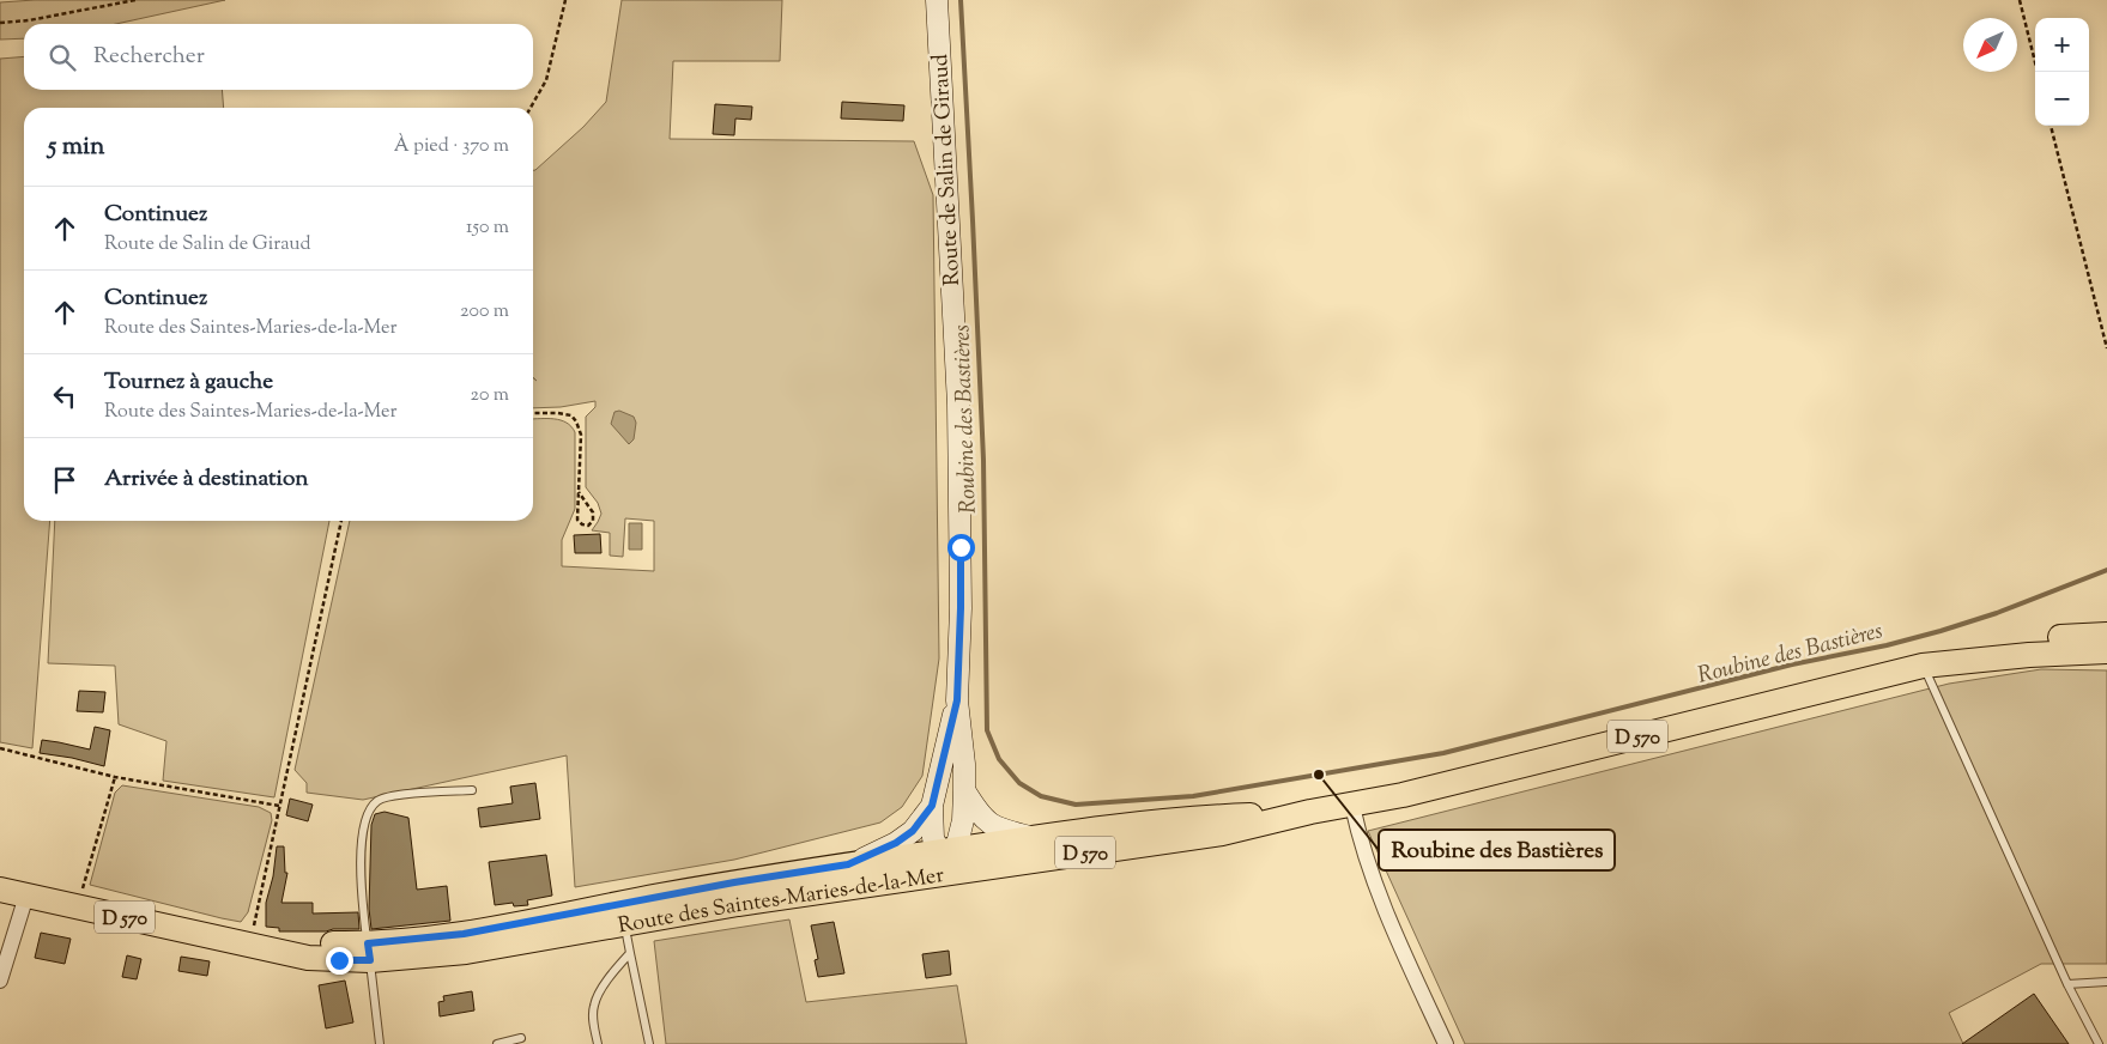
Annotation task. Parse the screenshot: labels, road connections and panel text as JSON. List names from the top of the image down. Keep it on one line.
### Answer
{"streets":{"main road":["Route de Salin de Giraud","D 570","Route des Saintes-Maries-de-la-Mer"]},"crossings":[["Route de Salin de Giraud","Route des Saintes-Maries-de-la-Mer"]],"water":["Roubine des Bastières"],"places":["Roubine des Bastières"],"north":"bottom left","page":{"map_buttons":["+","−"],"search":"Rechercher","heading":["5 min","À pied · 370 m"],"list":[["Continuez","Route de Salin de Giraud","150 m"],["Continuez","Route des Saintes-Maries-de-la-Mer","200 m"],["Tournez à gauche","Route des Saintes-Maries-de-la-Mer","20 m"],"Arrivée à destination"]}}
